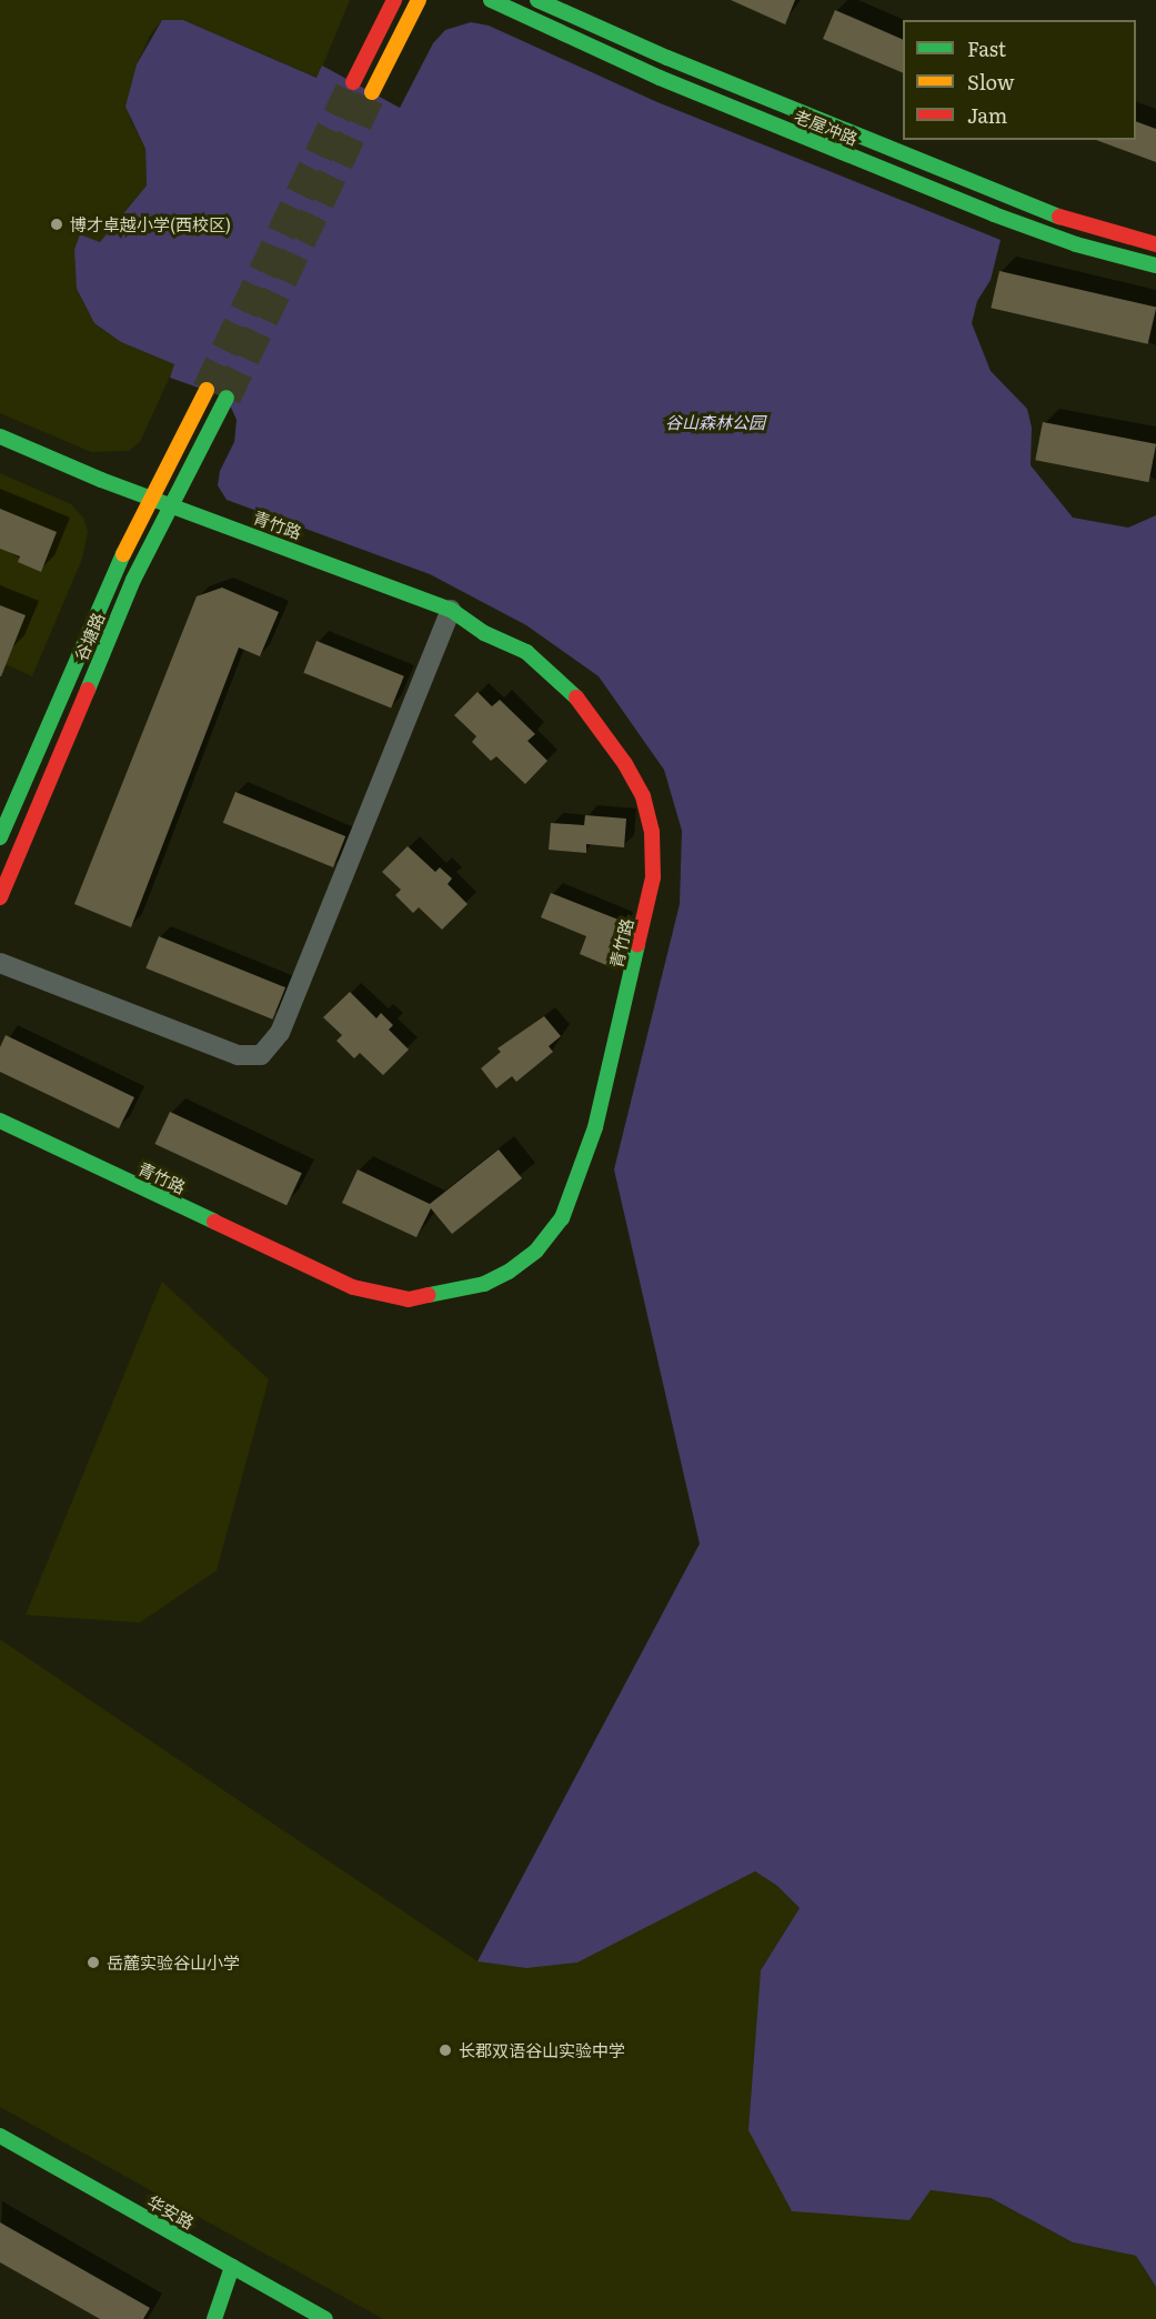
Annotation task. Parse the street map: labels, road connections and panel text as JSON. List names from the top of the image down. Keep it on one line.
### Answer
{"streets":{"street":["老屋冲路","青竹路","谷塘路","华安路"]},"crossings":[["青竹路","谷塘路"]],"parks":["谷山森林公园"],"places":["博才卓越小学(西校区)","岳麓实验谷山小学","长郡双语谷山实验中学"],"legend":["Fast","Slow","Jam"]}
